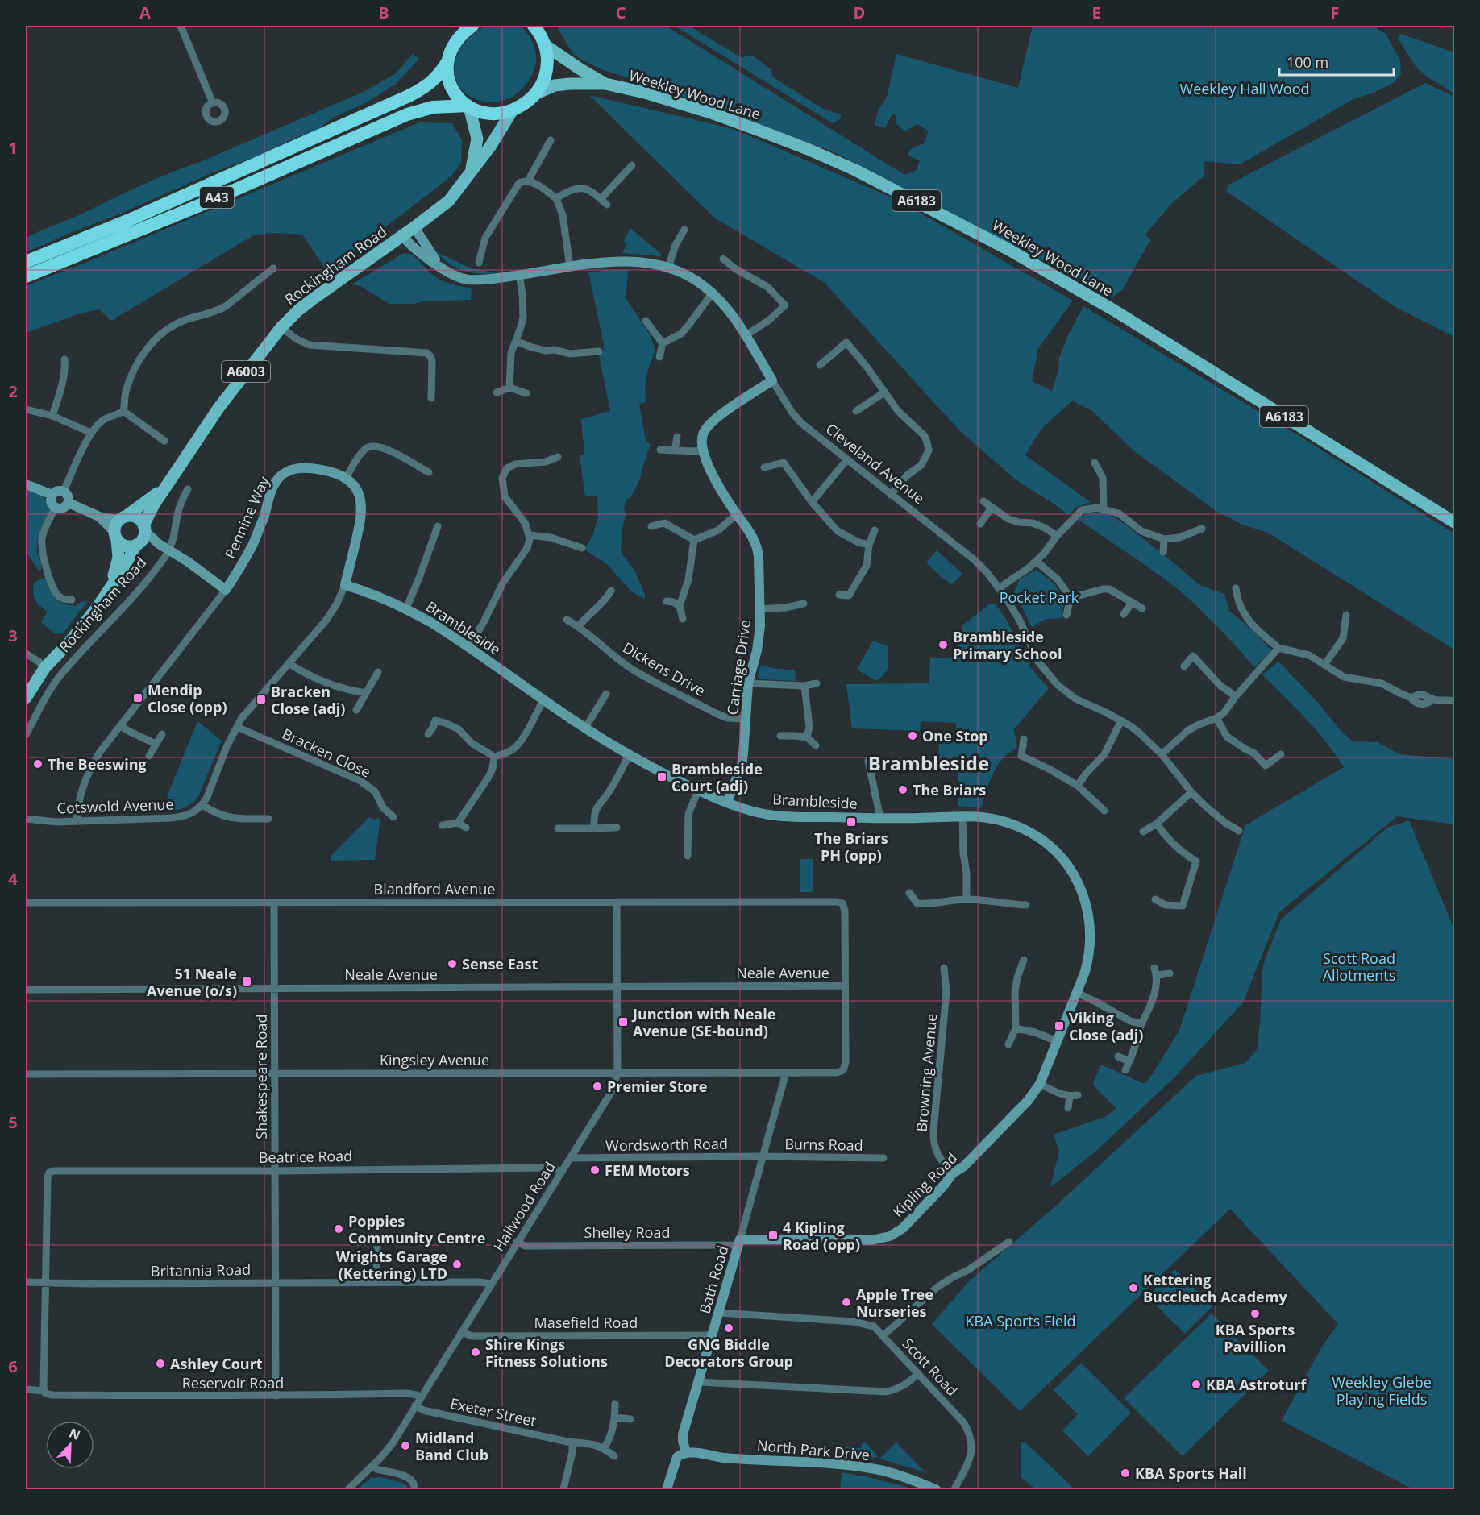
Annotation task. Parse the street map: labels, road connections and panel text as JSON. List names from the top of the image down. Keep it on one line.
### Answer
{"streets":{"highway":["A43"],"main road":["Weekley Wood Lane","A6183","Rockingham Road","A6003"],"street":["Cleveland Avenue","Pennine Way","Brambleside","Carriage Drive","Dickens Drive","Bracken Close","Cotswold Avenue","Blandford Avenue","Neale Avenue","Kingsley Avenue","Browning Avenue","Shakespeare Road","Wordsworth Road","Burns Road","Beatrice Road","Kipling Road","Hallwood Road","Shelley Road","Britannia Road","Bath Road","Masefield Road","Scott Road","Reservoir Road","Exeter Street","North Park Drive"]},"crossings":[["Weekley Wood Lane","A43"],["A43","Rockingham Road"],["Rockingham Road","Cleveland Avenue"],["Pennine Way","Cotswold Avenue"],["Brambleside","Carriage Drive"],["Brambleside","Kipling Road"],["Carriage Drive","Dickens Drive"],["Blandford Avenue","Neale Avenue"],["Blandford Avenue","Kingsley Avenue"],["Blandford Avenue","Shakespeare Road"],["Blandford Avenue","Hallwood Road"],["Neale Avenue","Kingsley Avenue"],["Neale Avenue","Shakespeare Road"],["Neale Avenue","Hallwood Road"],["Kingsley Avenue","Shakespeare Road"],["Kingsley Avenue","Hallwood Road"],["Kingsley Avenue","Bath Road"],["Browning Avenue","Kipling Road"],["Shakespeare Road","Beatrice Road"],["Shakespeare Road","Britannia Road"],["Shakespeare Road","Reservoir Road"],["Wordsworth Road","Burns Road"],["Wordsworth Road","Hallwood Road"],["Wordsworth Road","Bath Road"],["Burns Road","Bath Road"],["Beatrice Road","Hallwood Road"],["Beatrice Road","Britannia Road"],["Kipling Road","Shelley Road"],["Kipling Road","Bath Road"],["Hallwood Road","Shelley Road"],["Hallwood Road","Britannia Road"],["Hallwood Road","Masefield Road"],["Hallwood Road","Reservoir Road"],["Hallwood Road","Exeter Street"],["Shelley Road","Bath Road"],["Bath Road","Masefield Road"],["Bath Road","Scott Road"],["Bath Road","North Park Drive"]],"districts":["Brambleside"],"parks":["Weekley Hall Wood","Pocket Park","Scott Road Allotments","KBA Sports Field","Weekley Glebe Playing Fields"],"places":{"other":["Brambleside Primary School","One Stop","The Beeswing","The Briars","Sense East","Premier Store","FEM Motors","Poppies Community Centre","Wrights Garage (Kettering) LTD","Kettering Buccleuch Academy","Apple Tree Nurseries","KBA Sports Pavillion","GNG Biddle Decorators Group","Shire Kings Fitness Solutions","Ashley Court","KBA Astroturf","Midland Band Club","KBA Sports Hall"],"transit":["Mendip Close (opp)","Bracken Close (adj)","Brambleside Court (adj)","The Briars PH (opp)","51 Neale Avenue (o/s)","Junction with Neale Avenue (SE-bound)","Viking Close (adj)","4 Kipling Road (opp)"]},"scale_bar":"100 m","north":"top right","grid":{"columns":["A","B","C","D","E","F"],"rows":["1","2","3","4","5","6"]}}
